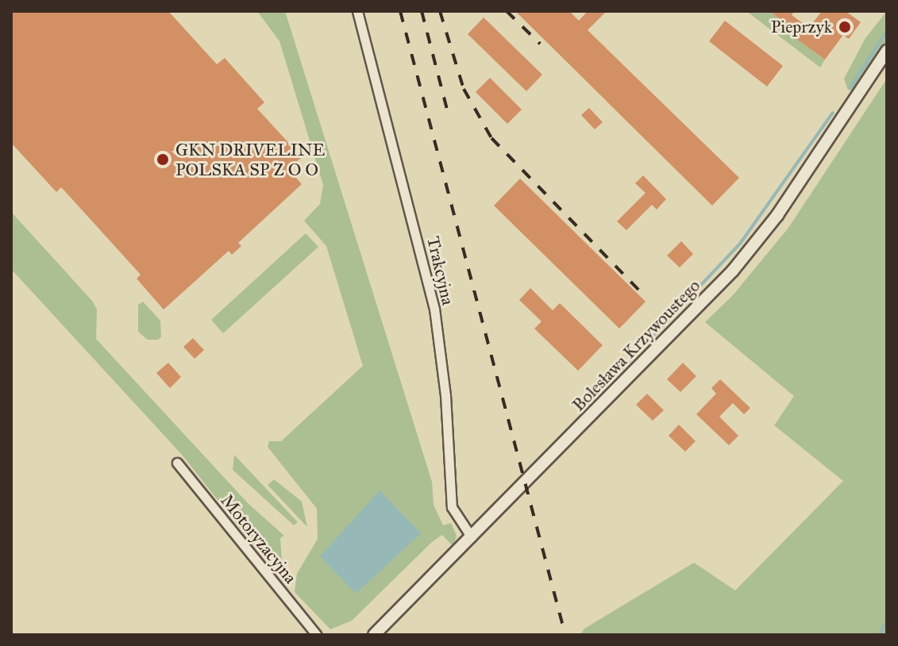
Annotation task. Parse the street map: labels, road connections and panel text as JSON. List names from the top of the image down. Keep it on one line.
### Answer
{"streets":{"street":["Trakcyjna","Bolesława Krzywoustego","Motoryzacyjna"]},"crossings":[["Trakcyjna","Bolesława Krzywoustego"]],"places":["Pieprzyk","GKN DRIVELINE POLSKA SP Z O O"]}
